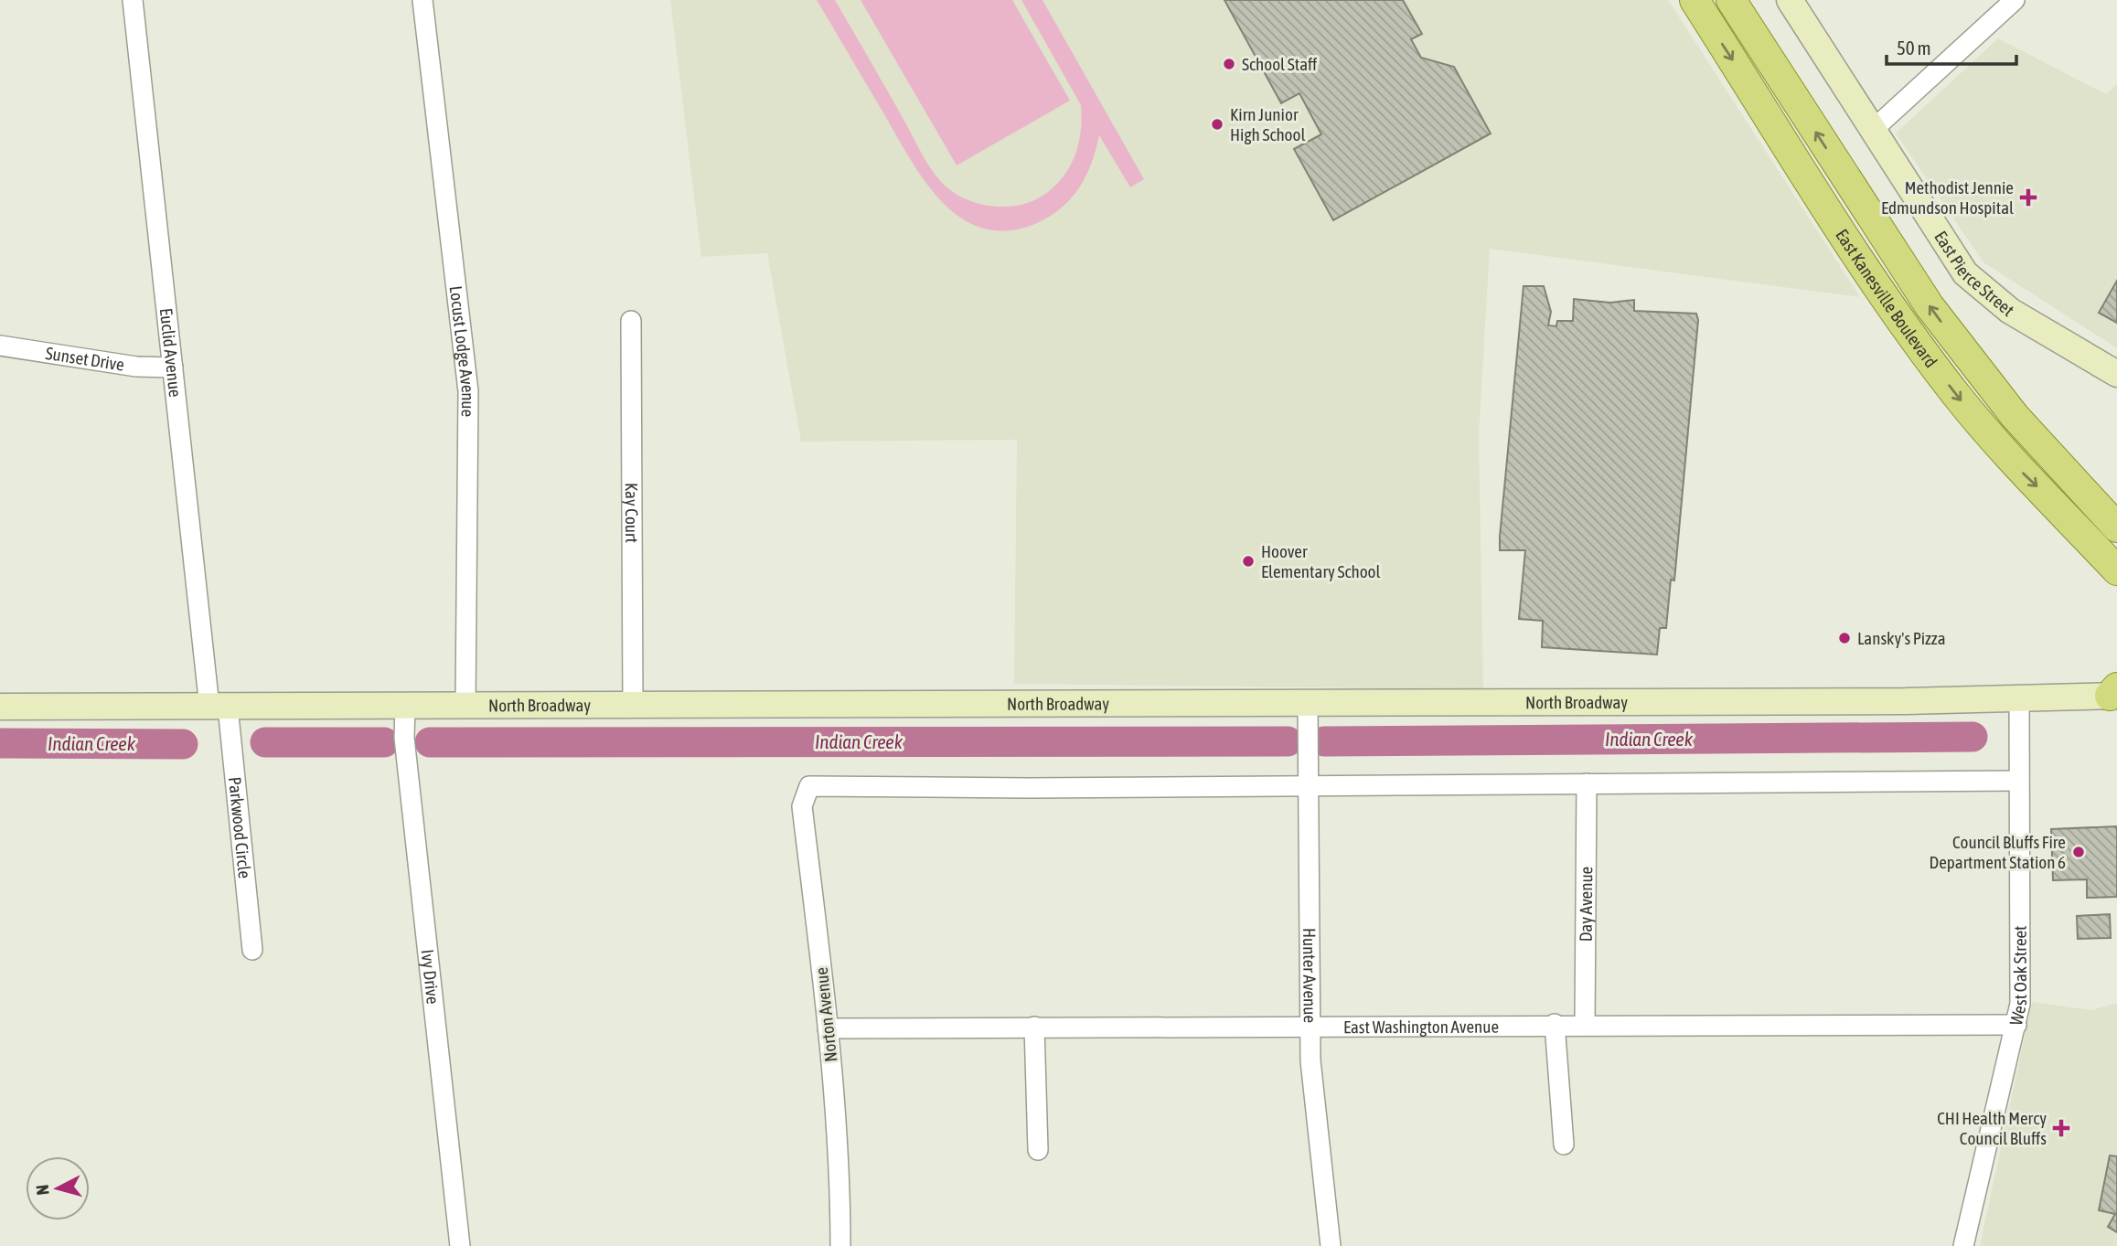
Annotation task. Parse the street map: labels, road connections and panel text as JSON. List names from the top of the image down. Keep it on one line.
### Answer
{"streets":{"main road":["East Pierce Street","East Kanesville Boulevard","North Broadway"],"street":["Locust Lodge Avenue","Euclid Avenue","Sunset Drive","Kay Court","Parkwood Circle","Day Avenue","Hunter Avenue","West Oak Street","Ivy Drive","Norton Avenue","East Washington Avenue"]},"crossings":[["Locust Lodge Avenue","North Broadway"],["Euclid Avenue","Sunset Drive"],["Euclid Avenue","North Broadway"],["Euclid Avenue","Parkwood Circle"],["Kay Court","North Broadway"],["North Broadway","Parkwood Circle"],["North Broadway","Hunter Avenue"],["North Broadway","West Oak Street"],["North Broadway","Ivy Drive"],["Day Avenue","East Washington Avenue"],["Hunter Avenue","Norton Avenue"],["Hunter Avenue","East Washington Avenue"],["West Oak Street","East Washington Avenue"],["Norton Avenue","East Washington Avenue"]],"water":["Indian Creek"],"places":{"other":["School Staff","Kirn Junior High School","Hoover Elementary School","Lansky's Pizza","Council Bluffs Fire Department Station 6"],"health":["Methodist Jennie Edmundson Hospital","CHI Health Mercy Council Bluffs"]},"scale_bar":"50 m","north":"left"}
